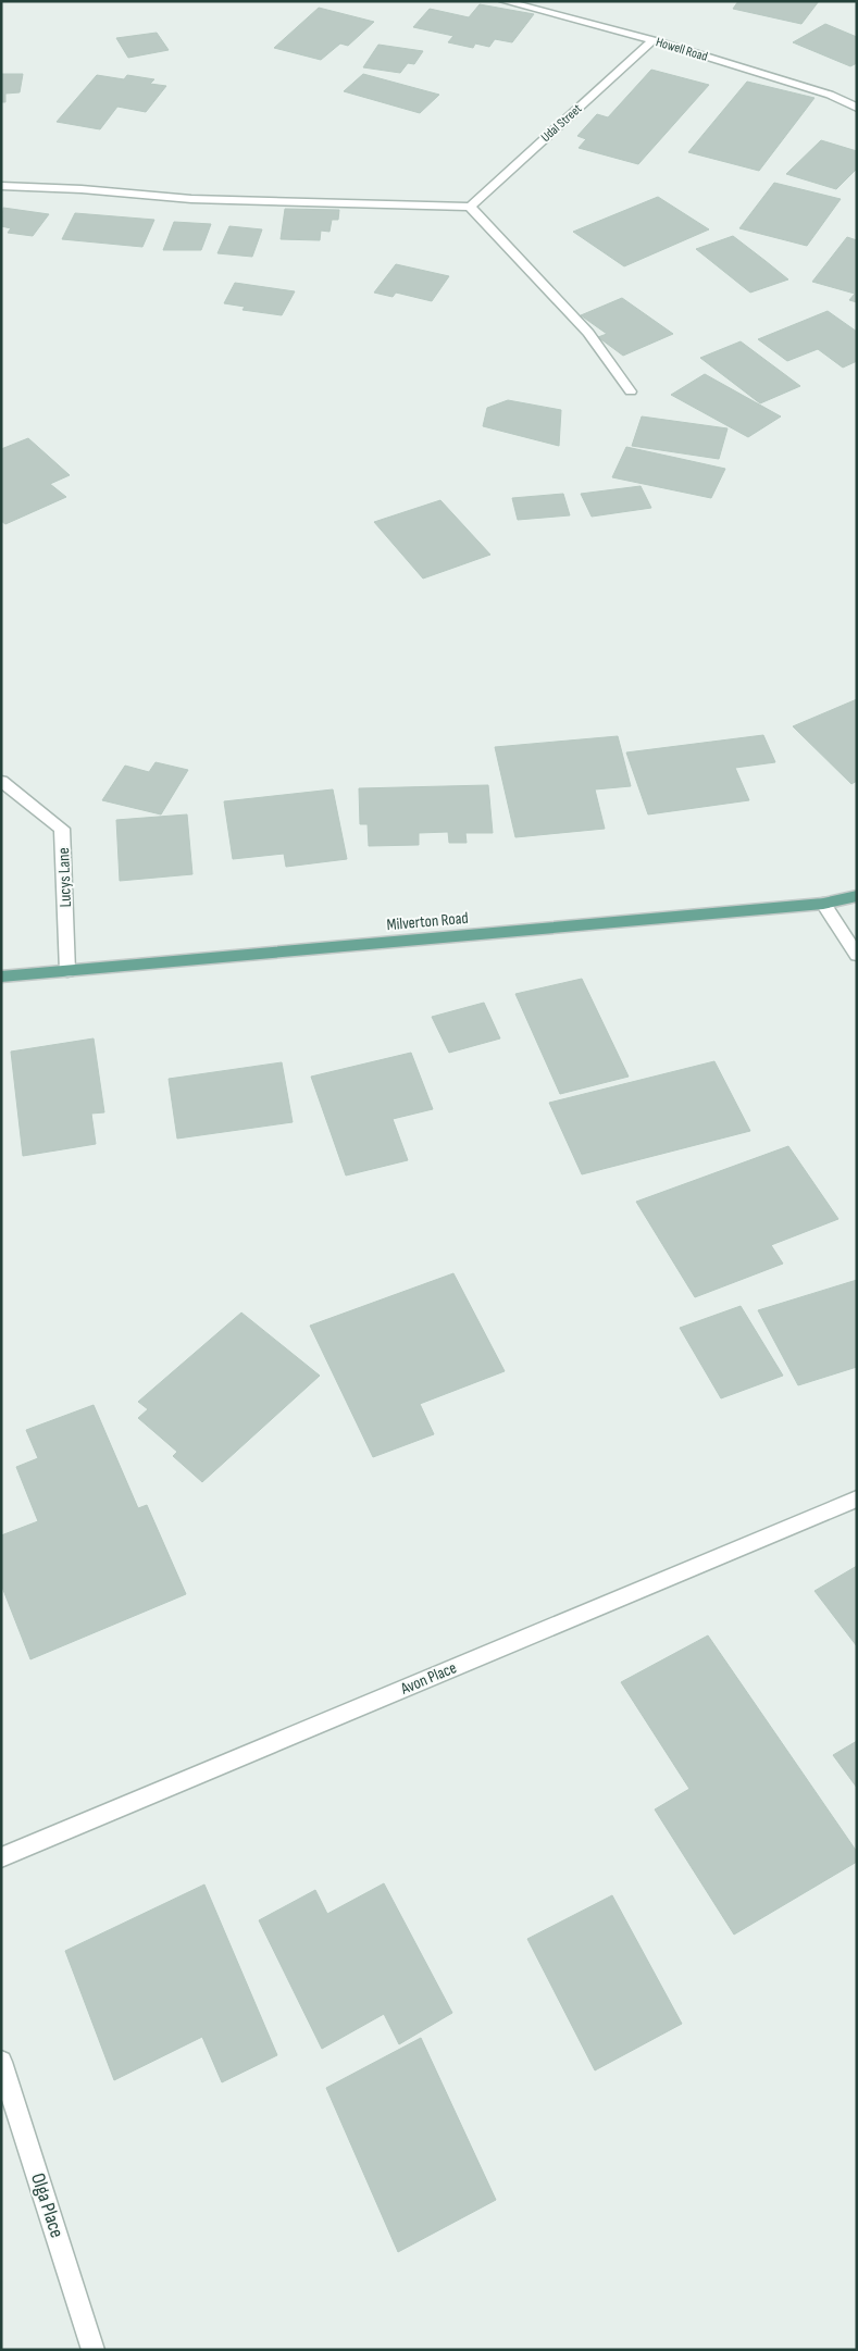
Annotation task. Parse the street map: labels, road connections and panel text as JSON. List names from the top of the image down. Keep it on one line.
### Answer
{"streets":{"main road":["Milverton Road"],"street":["Howell Road","Udal Street","Lucys Lane","Avon Place","Olga Place"]},"crossings":[["Howell Road","Udal Street"],["Lucys Lane","Milverton Road"]]}
